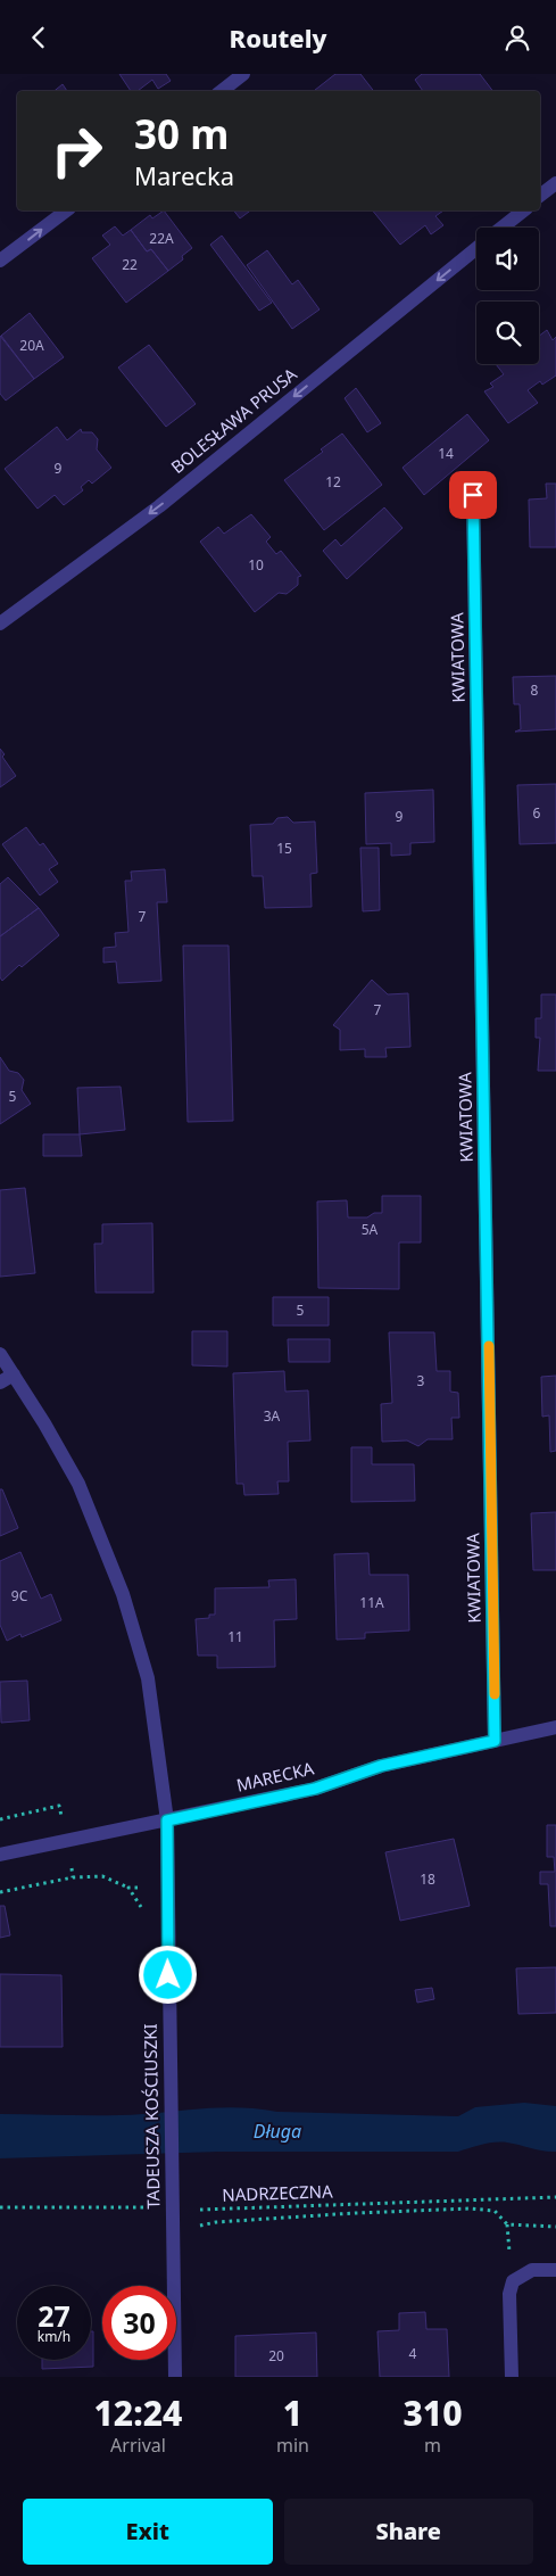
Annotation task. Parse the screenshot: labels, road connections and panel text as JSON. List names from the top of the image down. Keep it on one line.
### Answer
{"streets":{"street":["BOLESŁAWA PRUSA","KWIATOWA","MARECKA","TADEUSZA KOŚCIUSZKI"],"path":["NADRZECZNA"]},"crossings":[["KWIATOWA","MARECKA"],["MARECKA","TADEUSZA KOŚCIUSZKI"],["TADEUSZA KOŚCIUSZKI","NADRZECZNA"]],"one_way":["BOLESŁAWA PRUSA"],"water":["Długa"],"house_numbers":["22A","22","20A","14","9","12","10","8","6","9","15","7","7","5","5A","5","3","3A","9C","11A","11","18","4","20"],"page":{"header":"Routely","turn":["30 m","Marecka"],"speed":"27 km/h","limit":"30","eta":["12:24","Arrival","1","min","310","m"],"buttons":["Exit","Share"]}}
